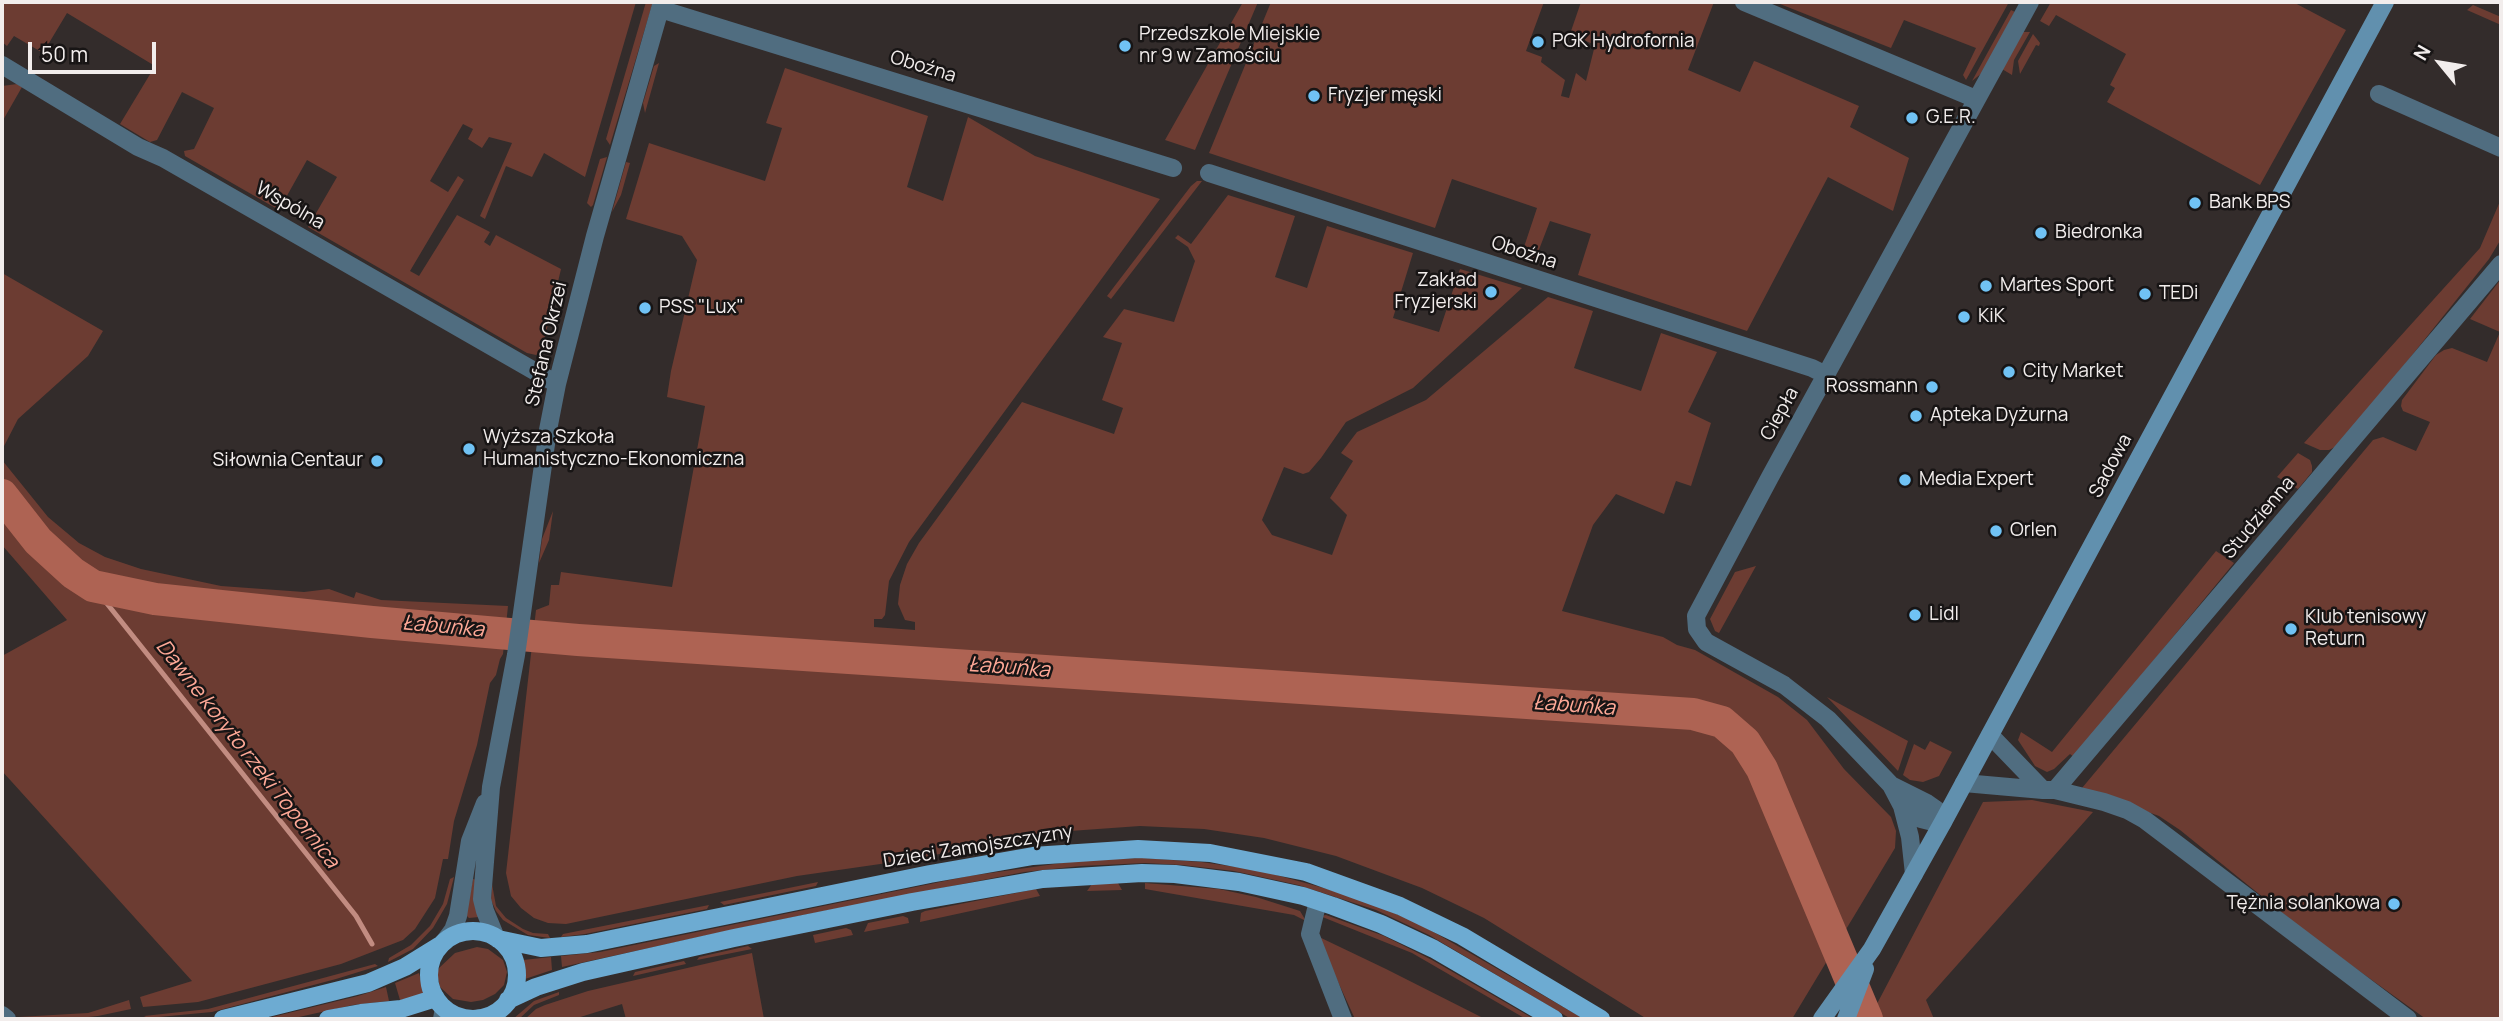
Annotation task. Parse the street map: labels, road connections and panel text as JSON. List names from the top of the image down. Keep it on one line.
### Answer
{"streets":{"main road":["Sadowa","Dzieci Zamojszczyzny"],"street":["Oboźna","Wspólna","Stefana Okrzei","Ciepła","Studzienna"]},"crossings":[["Oboźna","Stefana Okrzei"],["Oboźna","Ciepła"],["Wspólna","Stefana Okrzei"],["Stefana Okrzei","Dzieci Zamojszczyzny"],["Ciepła","Sadowa"]],"water":["Łabuńka","Dawne koryto rzeki Topornica"],"places":["PGK Hydrofornia","Przedszkole Miejskie nr 9 w Zamościu","Fryzjer męski","G.E.R.","Bank BPS","Biedronka","Martes Sport","Zakład Fryzjerski","TEDi","PSS \"Lux\"","KiK","City Market","Rossmann","Apteka Dyżurna","Wyższa Szkoła Humanistyczno-Ekonomiczna","Siłownia Centaur","Media Expert","Orlen","Lidl","Klub tenisowy Return","Tężnia solankowa"],"scale_bar":"50 m","north":"top left"}
